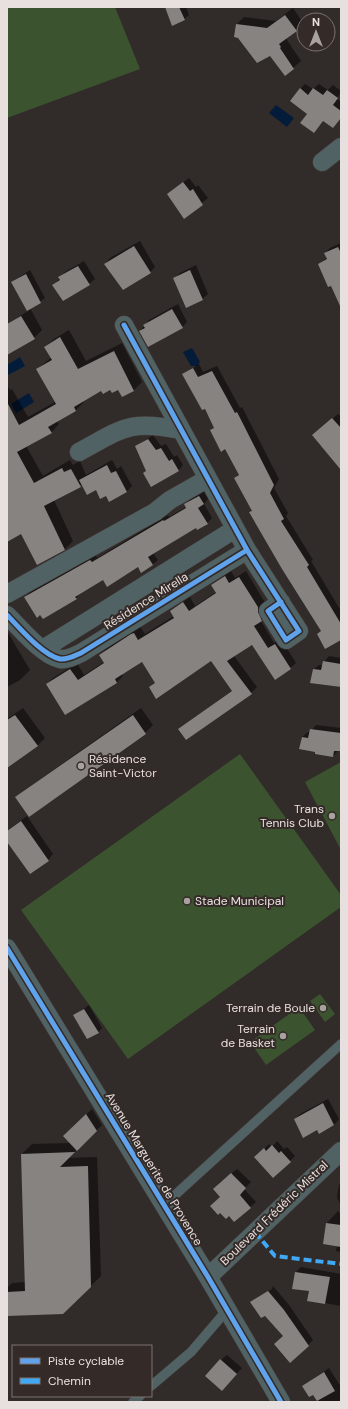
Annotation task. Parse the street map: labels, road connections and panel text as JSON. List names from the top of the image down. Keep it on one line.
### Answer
{"streets":{"street":["Résidence Mirella","Avenue Marguerite de Provence","Boulevard Frédéric Mistral"]},"crossings":[["Avenue Marguerite de Provence","Boulevard Frédéric Mistral"]],"places":["Résidence Saint-Victor","Trans Tennis Club","Stade Municipal","Terrain de Boule","Terrain de Basket"],"legend":["Piste cyclable","Chemin"],"north":"top"}
